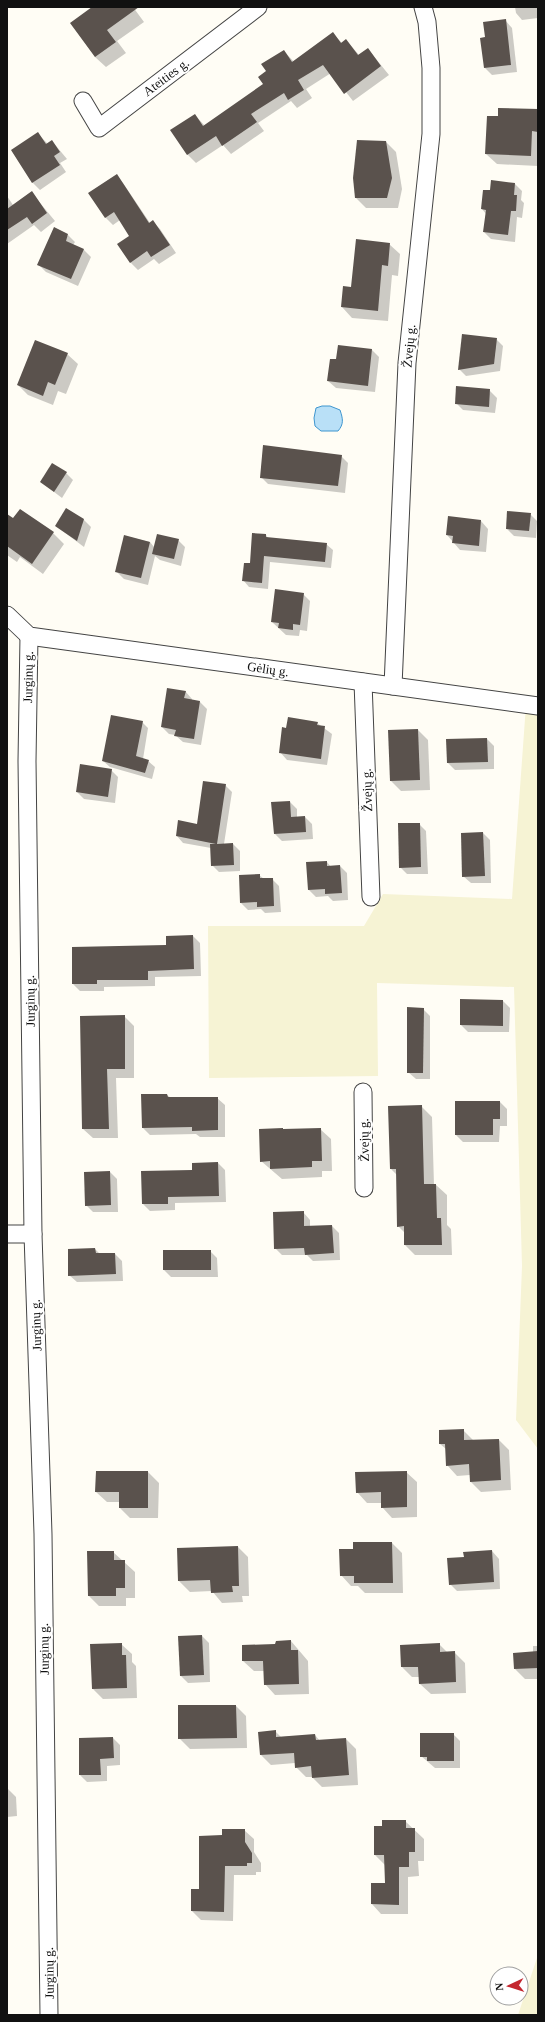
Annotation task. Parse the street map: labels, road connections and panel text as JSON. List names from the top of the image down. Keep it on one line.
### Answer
{"streets":{"street":["Ateities g.","Žvejų g.","Gėlių g.","Jurginų g."]},"crossings":[["Žvejų g.","Gėlių g."],["Gėlių g.","Jurginų g."]],"north":"left"}
